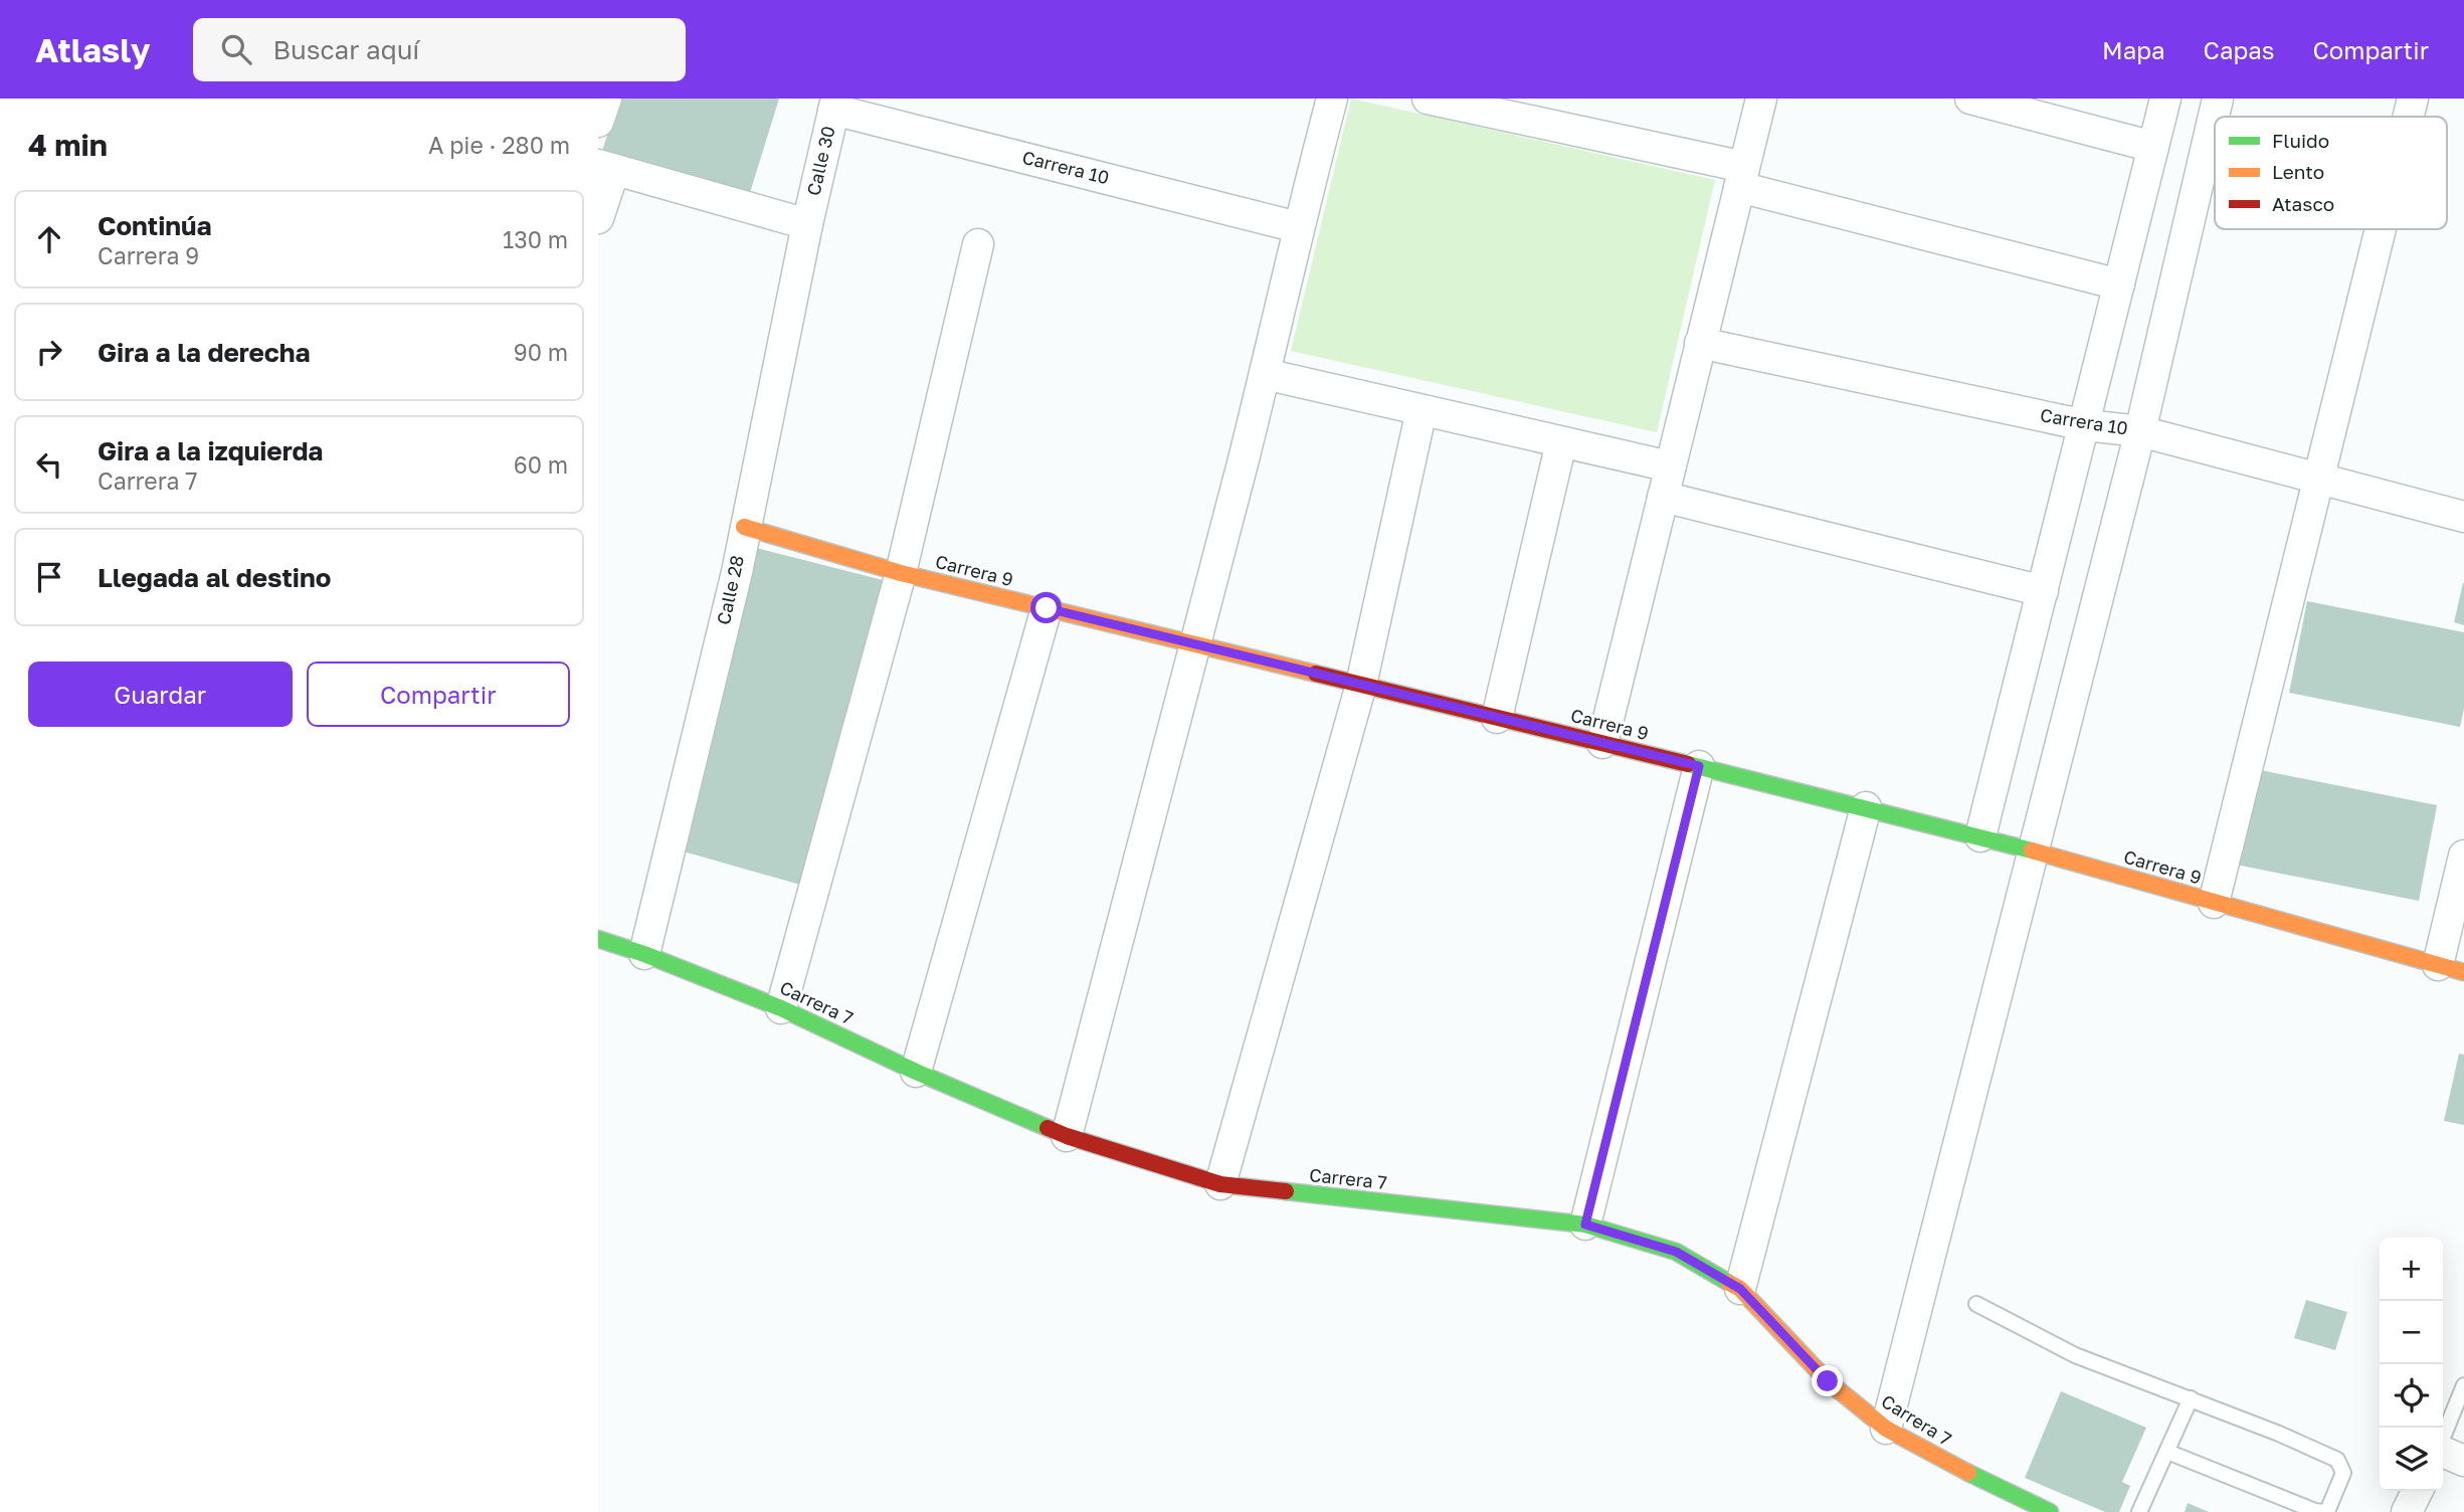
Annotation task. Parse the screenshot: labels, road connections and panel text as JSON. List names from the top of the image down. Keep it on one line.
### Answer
{"streets":{"street":["Calle 30","Carrera 10","Carrera 9","Calle 28","Carrera 7"]},"crossings":[["Calle 30","Carrera 10"],["Calle 30","Calle 28"],["Carrera 9","Calle 28"],["Calle 28","Carrera 7"]],"legend":["Fluido","Lento","Atasco"],"page":{"header":"Atlasly","search":"Buscar aquí","nav":["Mapa","Capas","Compartir"],"heading":["4 min","A pie · 280 m"],"list":[["Continúa","Carrera 9","130 m"],["Gira a la derecha","90 m"],["Gira a la izquierda","Carrera 7","60 m"],"Llegada al destino"],"buttons":["Guardar","Compartir"],"map_buttons":["+","−"]}}
